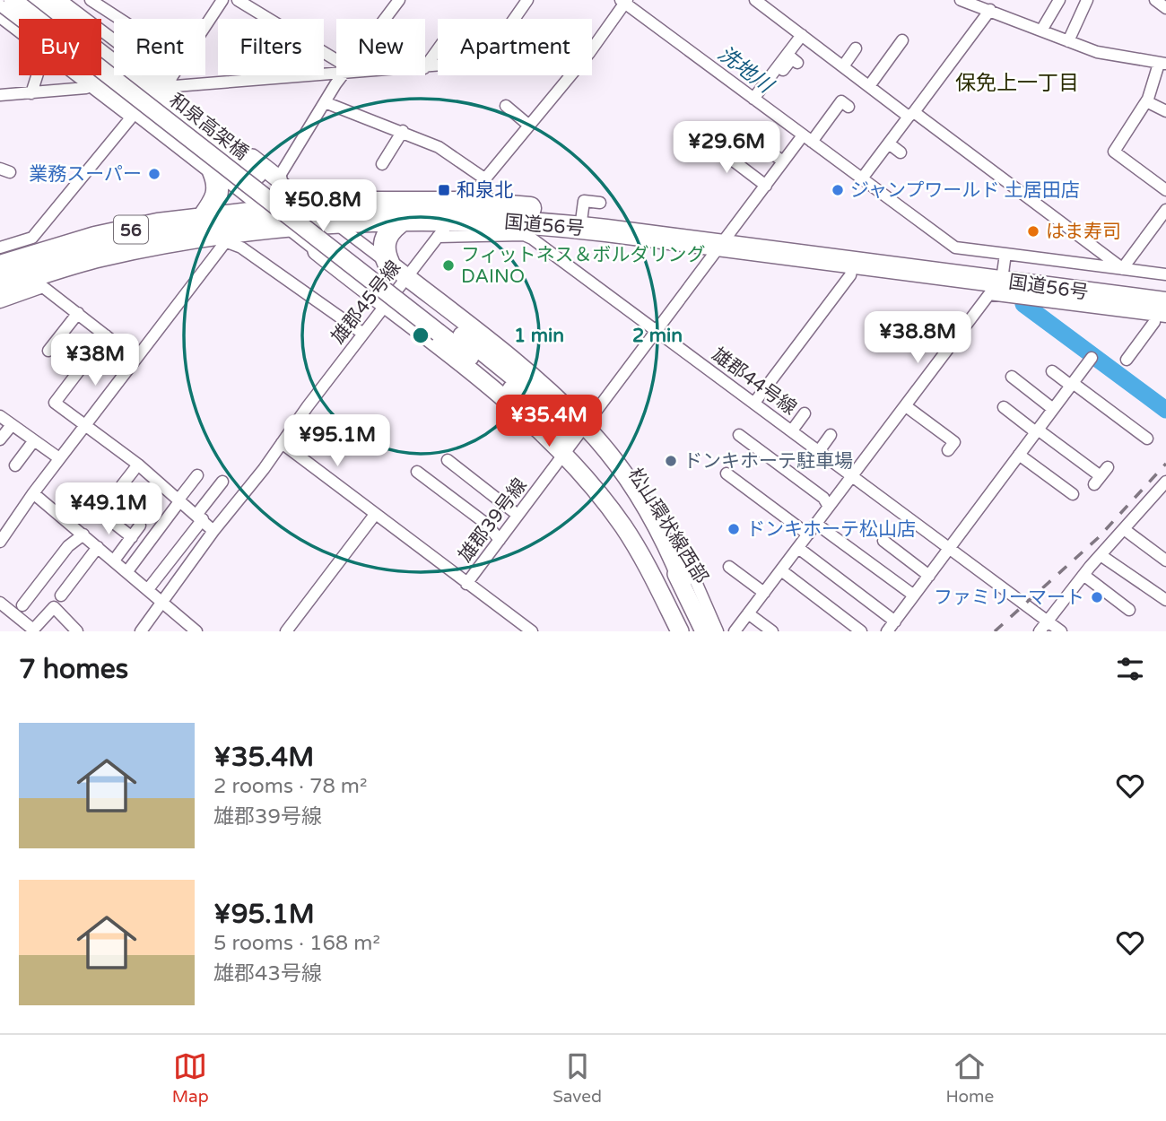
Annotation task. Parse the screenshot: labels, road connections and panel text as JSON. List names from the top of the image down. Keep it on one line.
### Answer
{"streets":{"highway":["国道56号","56"],"street":["和泉高架橋","雄郡45号線","雄郡44号線","雄郡39号線","松山環状線西部"]},"crossings":[["和泉高架橋","松山環状線西部"],["国道56号","雄郡45号線"],["国道56号","雄郡44号線"],["国道56号","雄郡39号線"],["雄郡45号線","雄郡44号線"],["雄郡45号線","雄郡39号線"],["雄郡44号線","雄郡39号線"],["雄郡39号線","松山環状線西部"]],"districts":["保免上一丁目"],"water":["洗地川"],"places":{"other":["業務スーパー","ジャンプワールド 土居田店","はま寿司","フィットネス＆ボルダリング DAINO","ドンキホーテ駐車場","ドンキホーテ松山店","ファミリーマート"],"transit":["和泉北"]},"page":{"chip":["Buy","Rent","Filters","New","Apartment"],"price":["¥29.6M","¥50.8M","¥38.8M","¥38M","¥35.4M","¥95.1M","¥49.1M"],"heading":"7 homes","list":[{"name":"¥35.4M","note":"2 rooms · 78 m² · 雄郡39号線"},{"name":"¥95.1M","note":"5 rooms · 168 m² · 雄郡43号線"}],"tabs":["Map","Saved","Home"]},"rings":["1 min","2 min"]}
